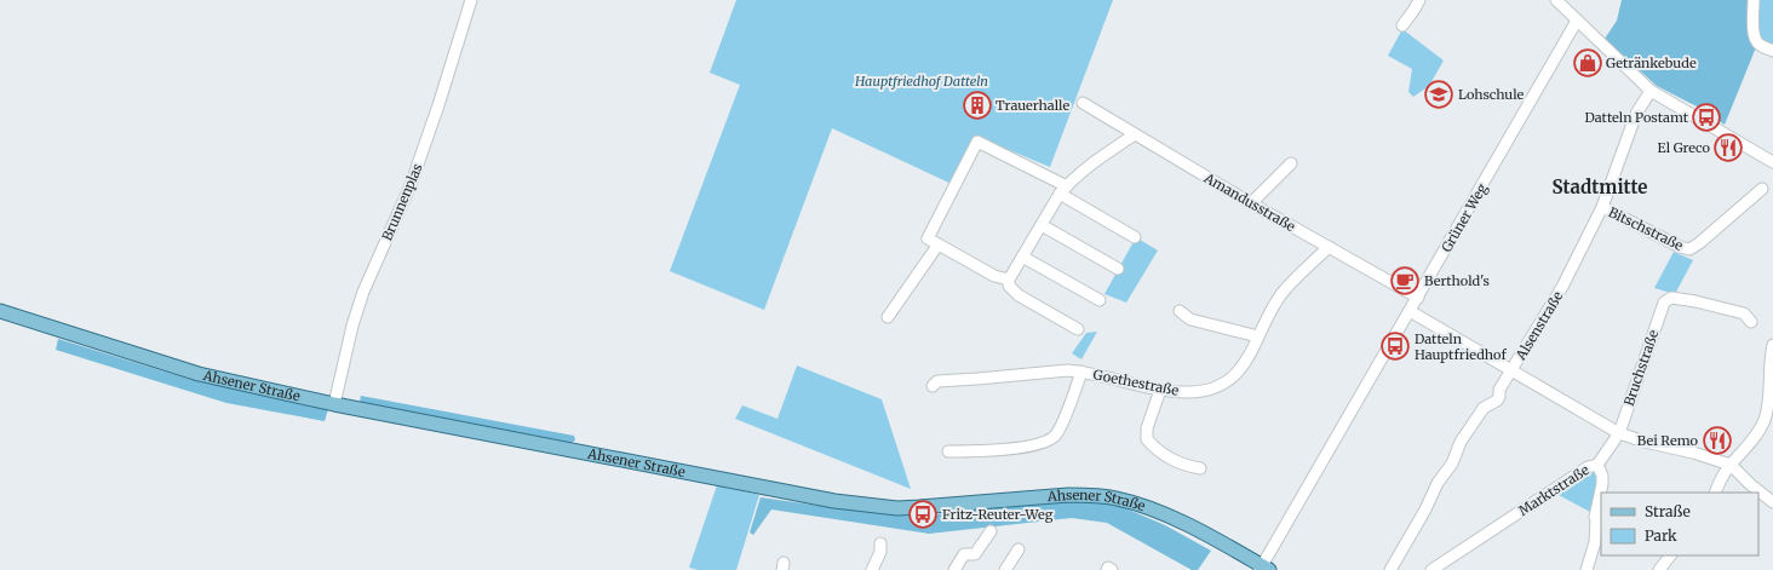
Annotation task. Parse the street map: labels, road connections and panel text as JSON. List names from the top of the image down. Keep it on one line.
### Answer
{"streets":{"main road":["Ahsener Straße"],"street":["Brunnenplas","Amandusstraße","Grüner Weg","Bitschstraße","Alsenstraße","Bruchstraße","Goethestraße","Marktstraße"]},"crossings":[["Brunnenplas","Ahsener Straße"],["Amandusstraße","Grüner Weg"],["Amandusstraße","Goethestraße"],["Grüner Weg","Ahsener Straße"],["Bitschstraße","Alsenstraße"],["Bruchstraße","Marktstraße"]],"districts":["Stadtmitte"],"parks":["Hauptfriedhof Datteln"],"places":{"shop":["Getränkebude"],"school or university":["Lohschule"],"building":["Trauerhalle"],"bus stop":["Datteln Postamt","Datteln Hauptfriedhof","Fritz-Reuter-Weg"],"restaurant":["El Greco","Bei Remo"],"cafe":["Berthold's"]},"legend":["Straße","Park"]}
